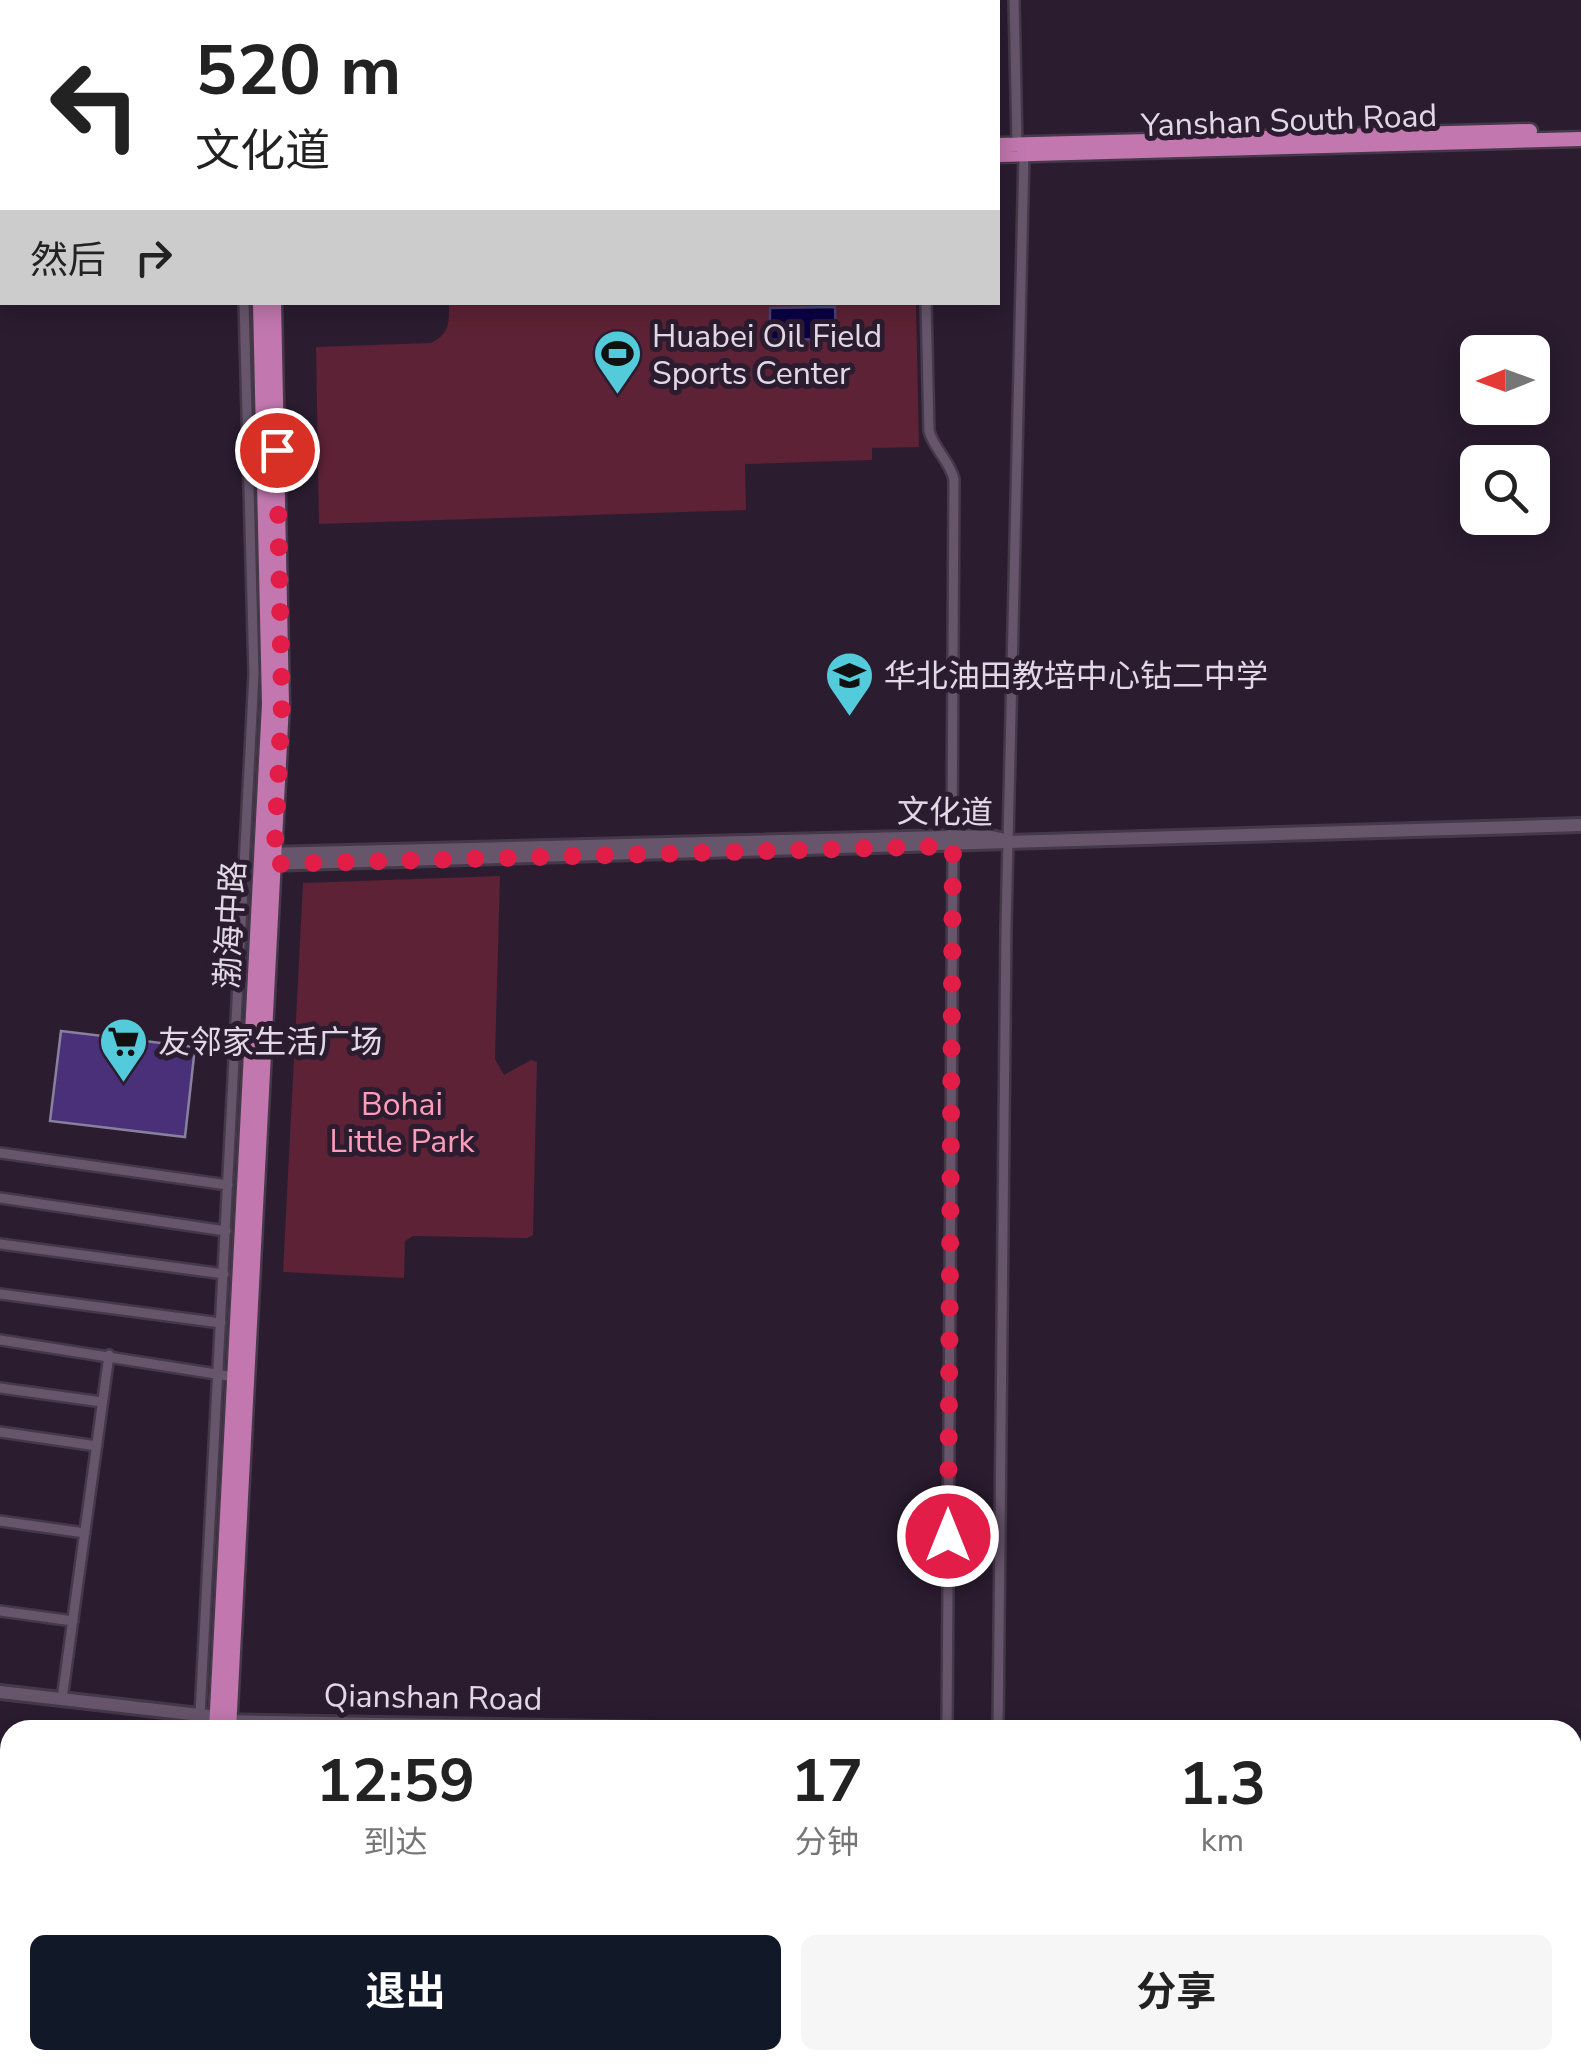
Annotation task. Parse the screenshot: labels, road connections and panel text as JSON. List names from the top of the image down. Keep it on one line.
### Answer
{"streets":{"main road":["Yanshan South Road","文化道","渤海中路","Qianshan Road"]},"crossings":[["文化道","渤海中路"]],"parks":["Bohai Little Park"],"places":{"sports":["Huabei Oil Field Sports Center"],"school or university":["华北油田教培中心钻二中学"],"supermarket":["友邻家生活广场"]},"north":"left","page":{"turn":["520 m","文化道"],"then":"然后","eta":["12:59","到达","17","分钟","1.3","km"],"buttons":["退出","分享"]}}
